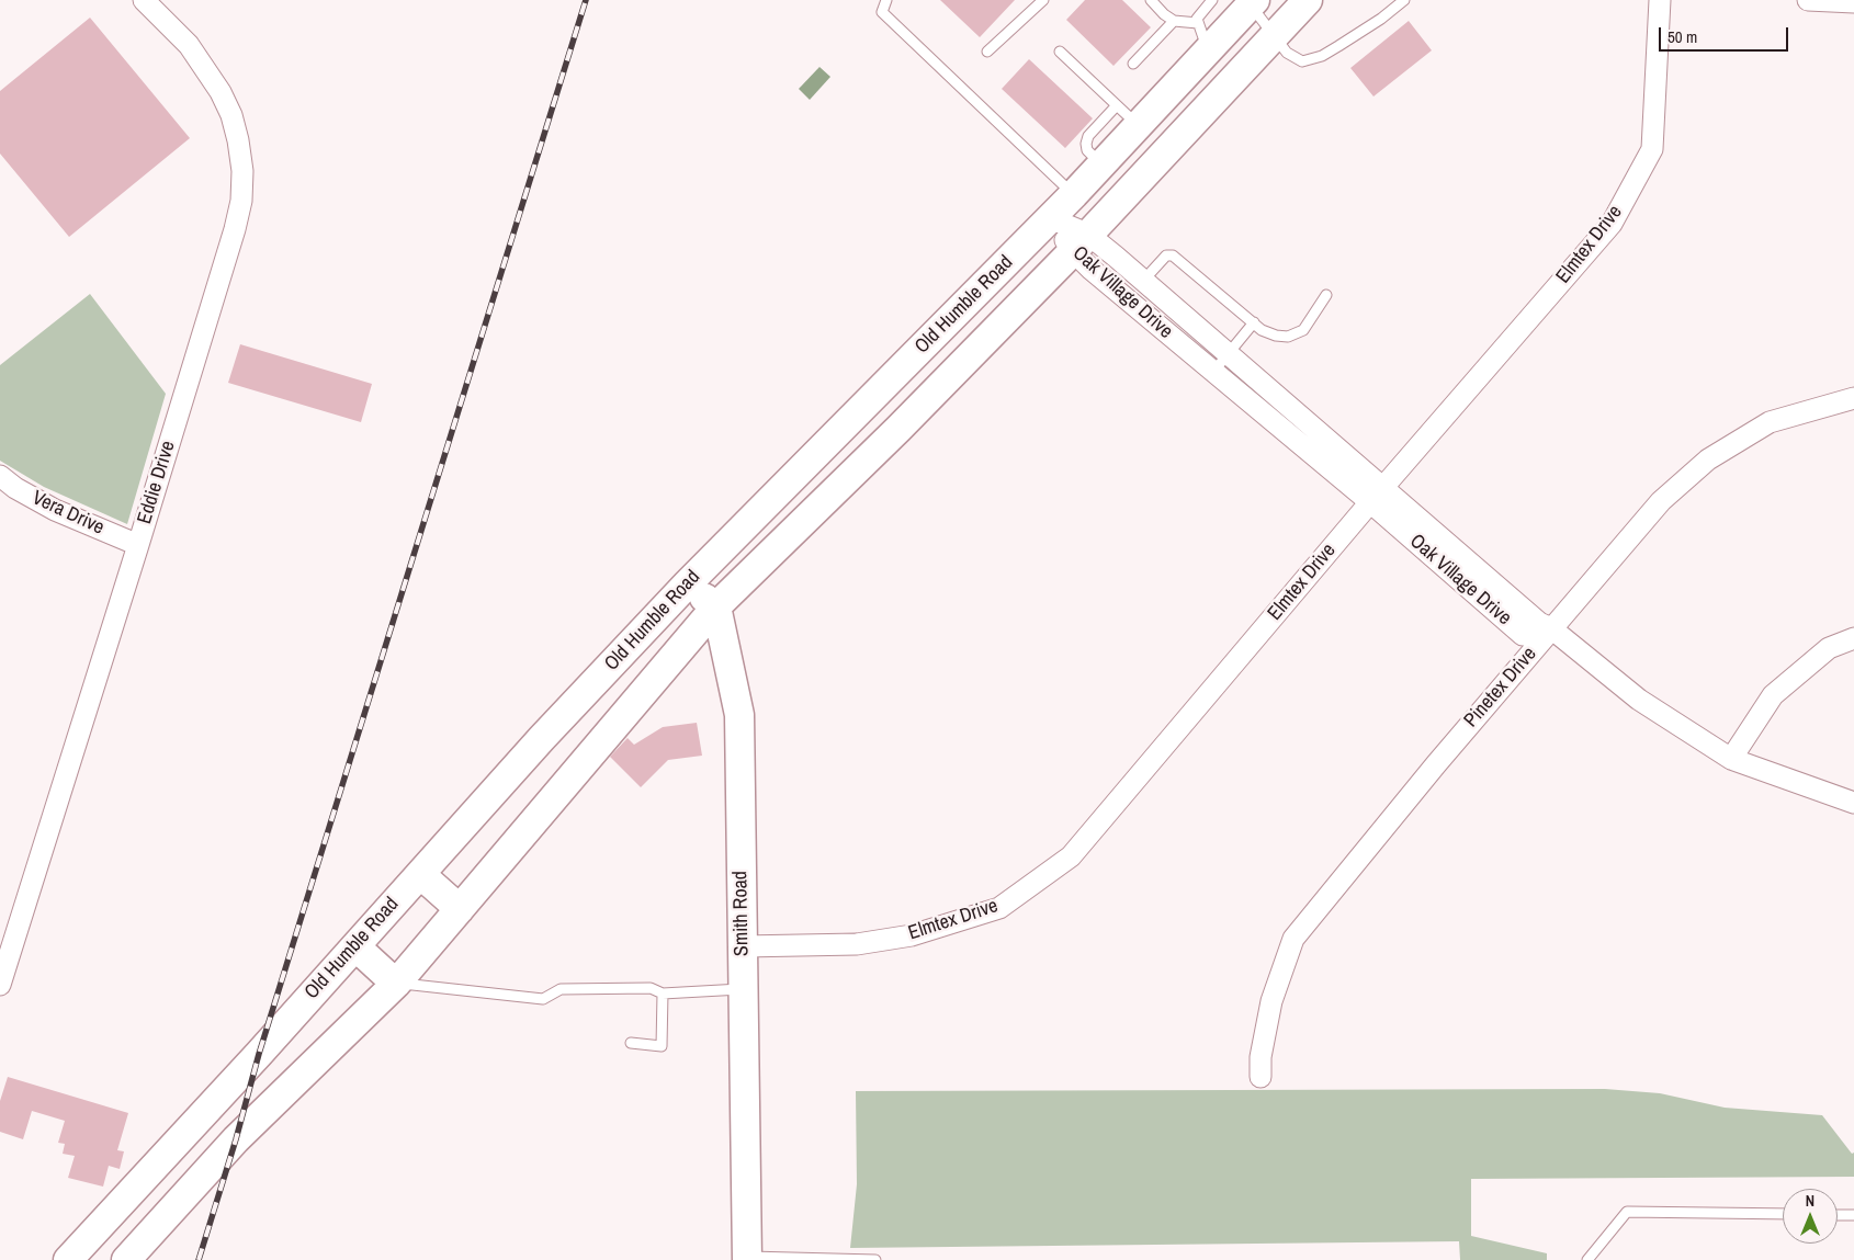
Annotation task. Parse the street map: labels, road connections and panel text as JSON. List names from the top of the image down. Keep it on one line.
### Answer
{"streets":{"main road":["Old Humble Road","Smith Road"],"street":["Elmtex Drive","Oak Village Drive","Eddie Drive","Vera Drive","Pinetex Drive"]},"crossings":[["Elmtex Drive","Oak Village Drive"],["Elmtex Drive","Smith Road"],["Oak Village Drive","Old Humble Road"],["Oak Village Drive","Pinetex Drive"],["Old Humble Road","Smith Road"],["Eddie Drive","Vera Drive"]],"scale_bar":"50 m","north":"top"}
